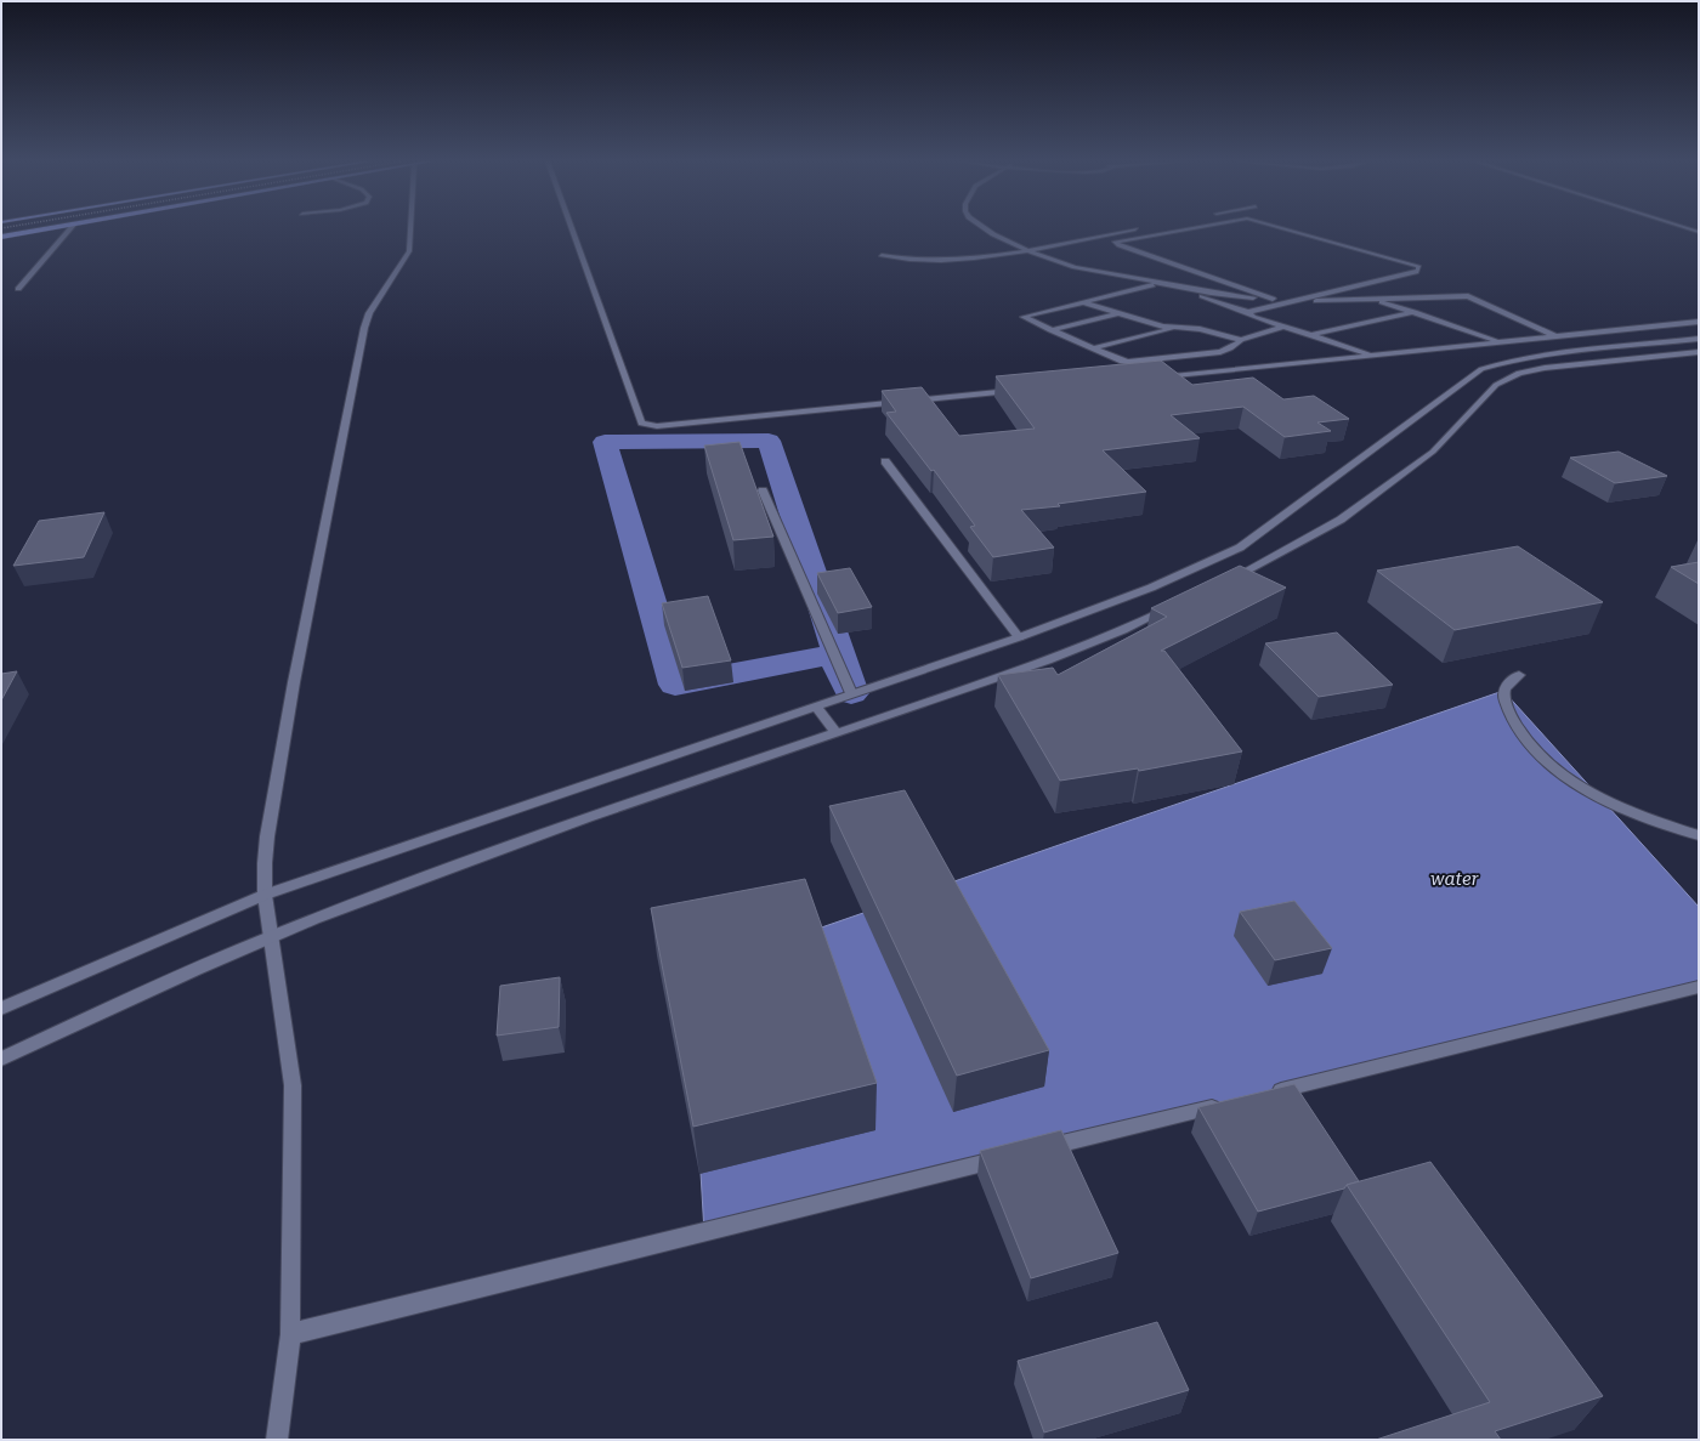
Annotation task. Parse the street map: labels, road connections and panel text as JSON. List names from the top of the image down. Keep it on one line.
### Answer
{"water":["water"]}
